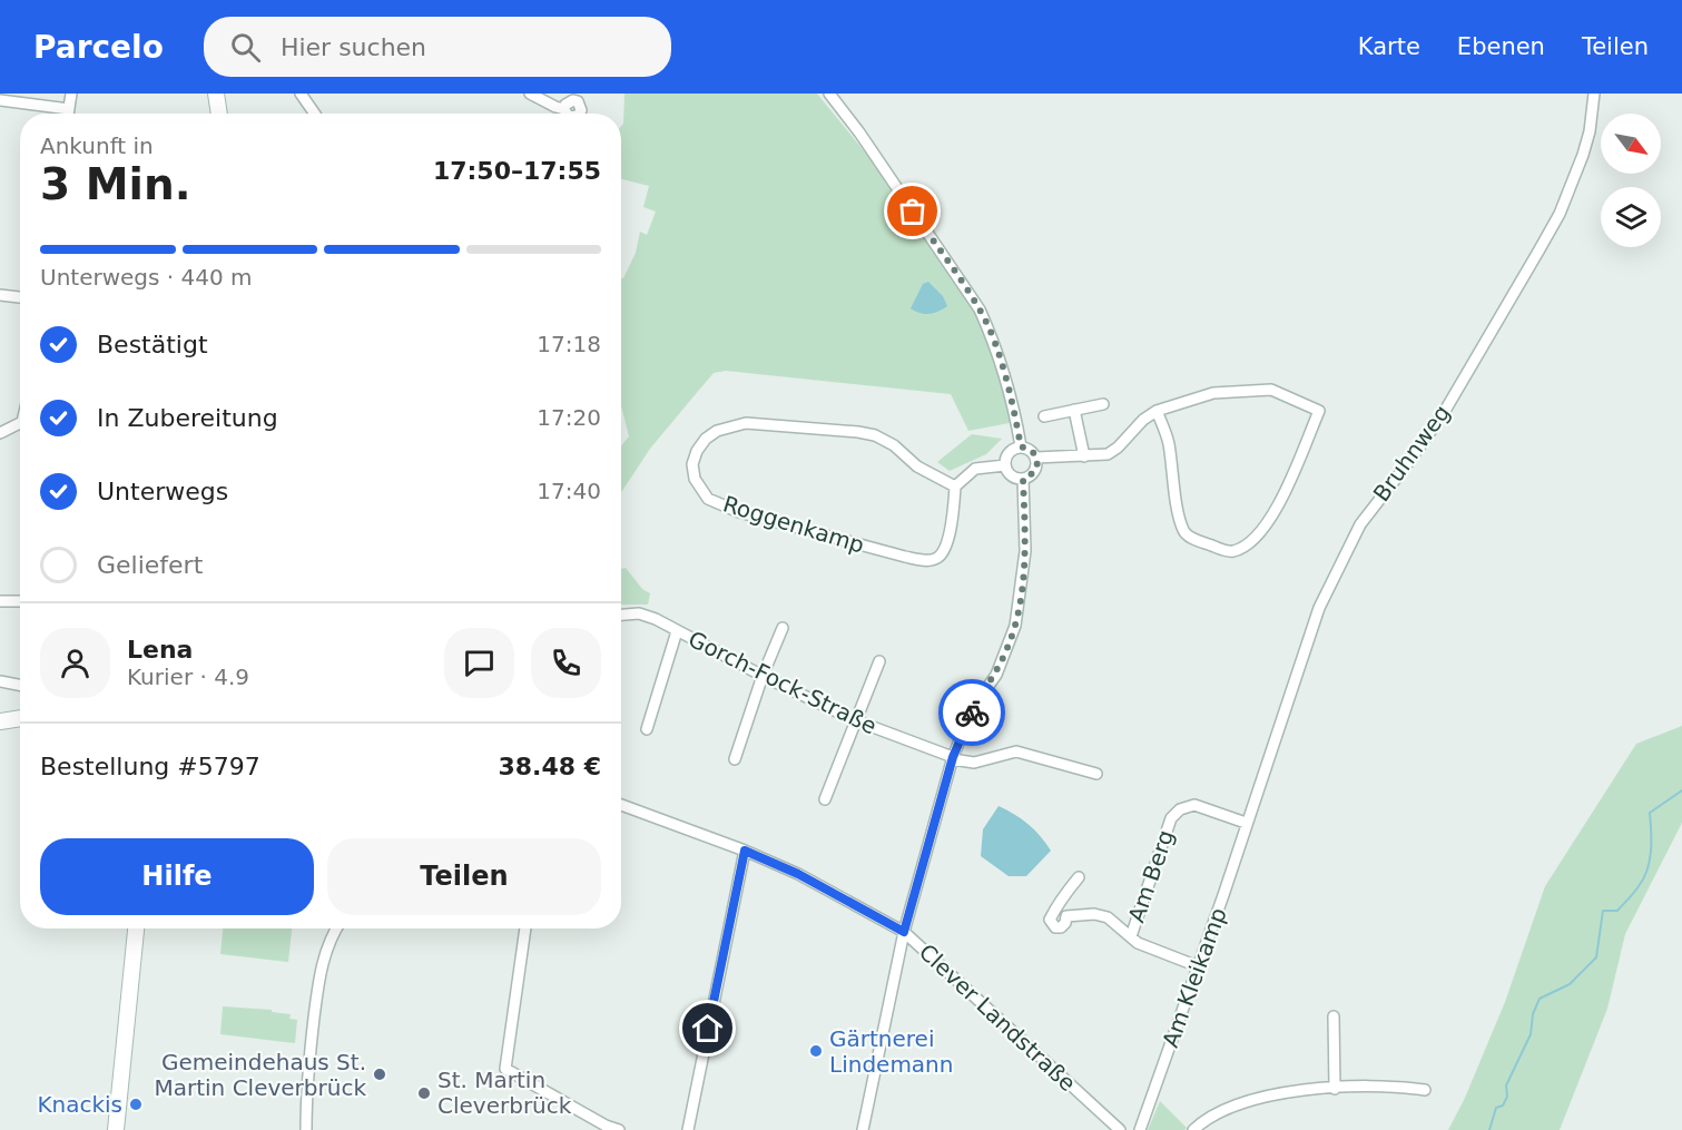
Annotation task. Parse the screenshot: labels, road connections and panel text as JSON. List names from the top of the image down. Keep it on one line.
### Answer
{"streets":{"street":["Bruhnweg","Roggenkamp","Gorch-Fock-Straße","Am Berg","Am Kleikamp","Clever Landstraße"]},"crossings":[["Bruhnweg","Am Berg"],["Bruhnweg","Am Kleikamp"],["Am Berg","Am Kleikamp"]],"places":["Gärtnerei Lindemann","Gemeindehaus St. Martin Cleverbrück","St. Martin Cleverbrück","Knackis"],"north":"bottom right","page":{"header":"Parcelo","search":"Hier suchen","nav":["Karte","Ebenen","Teilen"],"heading":["3 Min.","Ankunft in","17:50–17:55"],"panel":["Lena","Kurier · 4.9","Bestellung #5797","38.48 €"],"bar":"Unterwegs · 440 m","list":[["Bestätigt","17:18"],["In Zubereitung","17:20"],["Unterwegs","17:40"],"Geliefert"],"buttons":["Hilfe","Teilen"]}}
